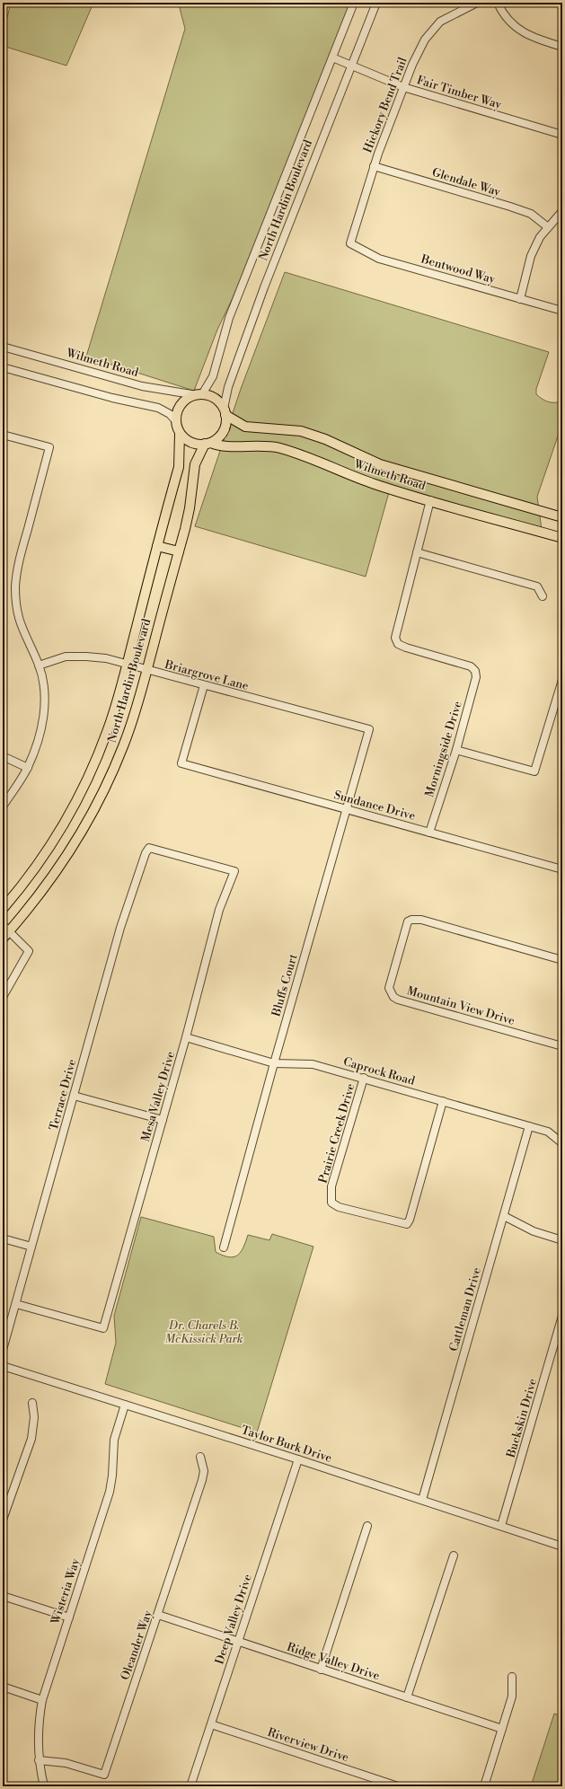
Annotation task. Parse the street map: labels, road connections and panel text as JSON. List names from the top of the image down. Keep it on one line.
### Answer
{"streets":{"main road":["North Hardin Boulevard","Wilmeth Road"],"street":["Fair Timber Way","Hickory Bend Trail","Glendale Way","Bentwood Way","Briargrove Lane","Morningside Drive","Sundance Drive","Bluffs Court","Mountain View Drive","Caprock Road","Terrace Drive","Mesa Valley Drive","Prairie Creek Drive","Cattleman Drive","Buckskin Drive","Taylor Burk Drive","Wisteria Way","Deep Valley Drive","Oleander Way","Ridge Valley Drive","Riverview Drive"]},"crossings":[["Fair Timber Way","Hickory Bend Trail"],["Fair Timber Way","North Hardin Boulevard"],["Hickory Bend Trail","Glendale Way"],["Hickory Bend Trail","Bentwood Way"],["North Hardin Boulevard","Wilmeth Road"],["North Hardin Boulevard","Briargrove Lane"],["Briargrove Lane","Sundance Drive"],["Briargrove Lane","Bluffs Court"],["Morningside Drive","Sundance Drive"],["Sundance Drive","Bluffs Court"],["Bluffs Court","Caprock Road"],["Caprock Road","Mesa Valley Drive"],["Caprock Road","Prairie Creek Drive"],["Caprock Road","Cattleman Drive"],["Terrace Drive","Mesa Valley Drive"],["Cattleman Drive","Taylor Burk Drive"],["Buckskin Drive","Taylor Burk Drive"],["Taylor Burk Drive","Wisteria Way"],["Taylor Burk Drive","Deep Valley Drive"],["Wisteria Way","Oleander Way"],["Deep Valley Drive","Ridge Valley Drive"],["Deep Valley Drive","Riverview Drive"],["Oleander Way","Ridge Valley Drive"]],"parks":["Dr. Charels B. McKissick Park"]}
